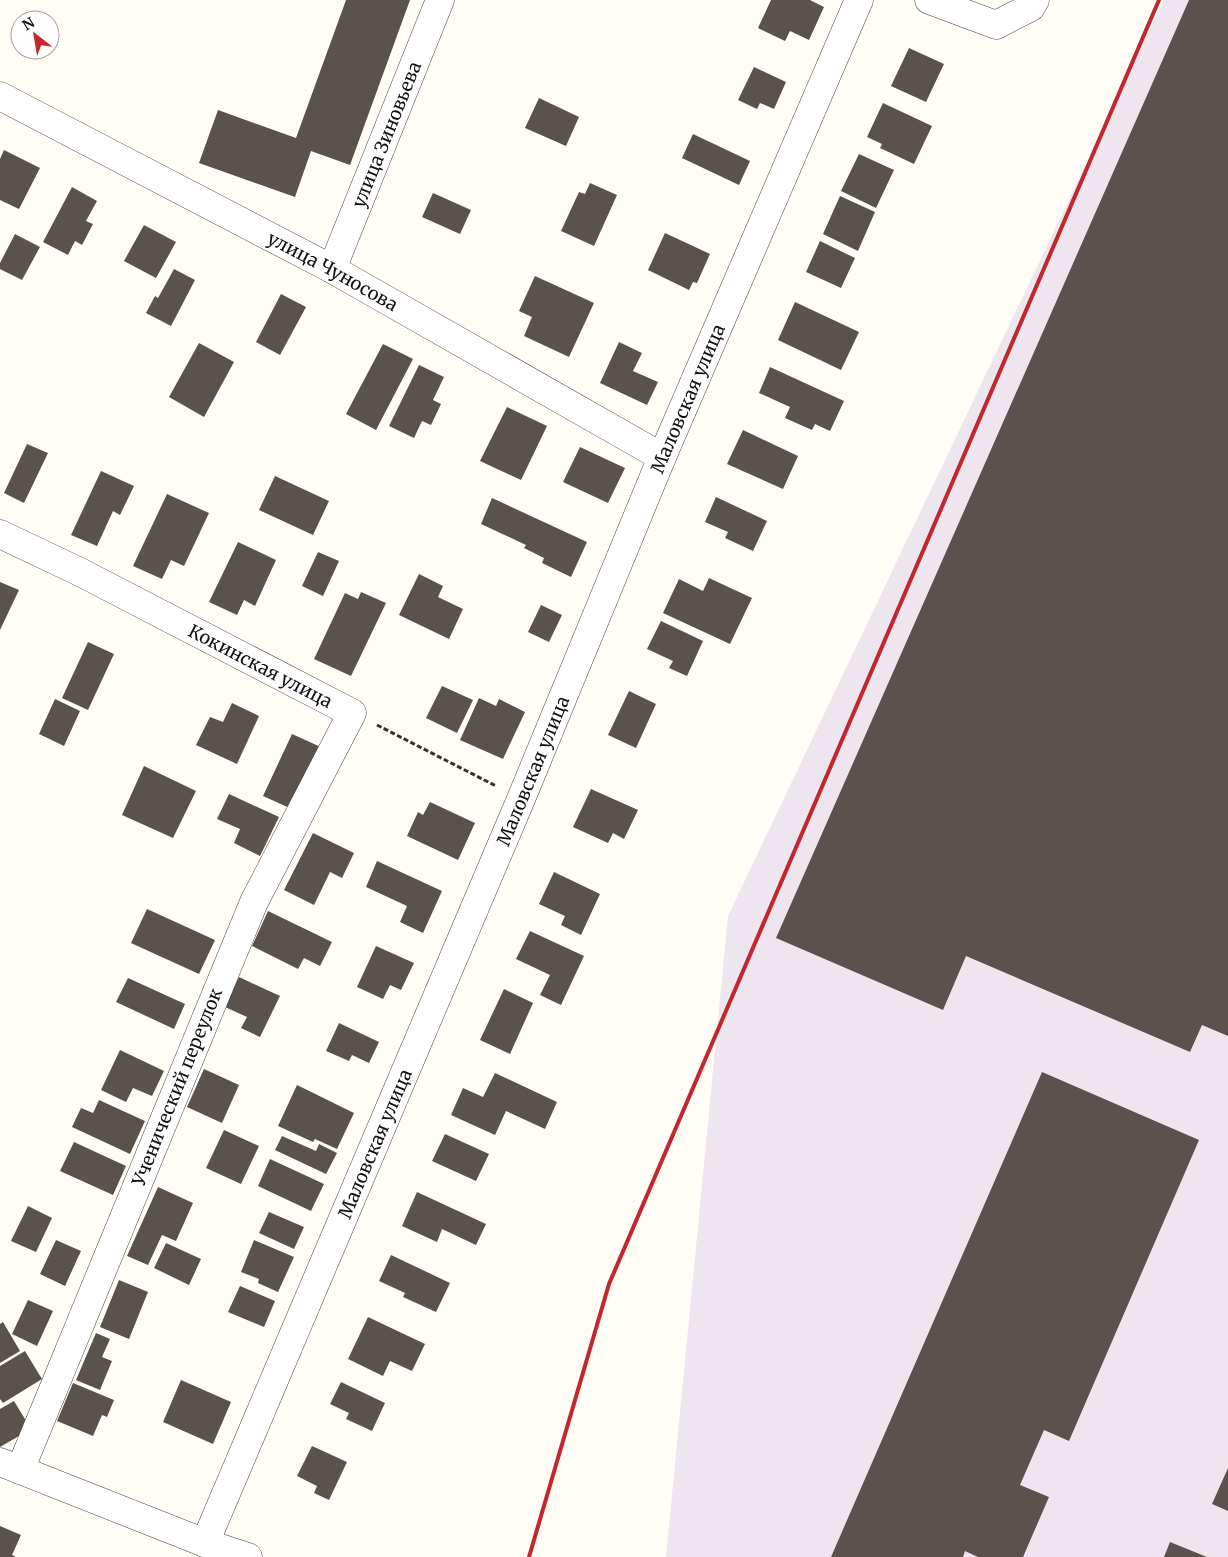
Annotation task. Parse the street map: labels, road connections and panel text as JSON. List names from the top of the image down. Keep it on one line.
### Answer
{"streets":{"street":["улица Зиновьева","улица Чуносова","Маловская улица","Кокинская улица","Ученический переулок"]},"crossings":[["улица Зиновьева","улица Чуносова"],["улица Чуносова","Маловская улица"],["Маловская улица","Кокинская улица"],["Кокинская улица","Ученический переулок"]],"north":"top left"}
